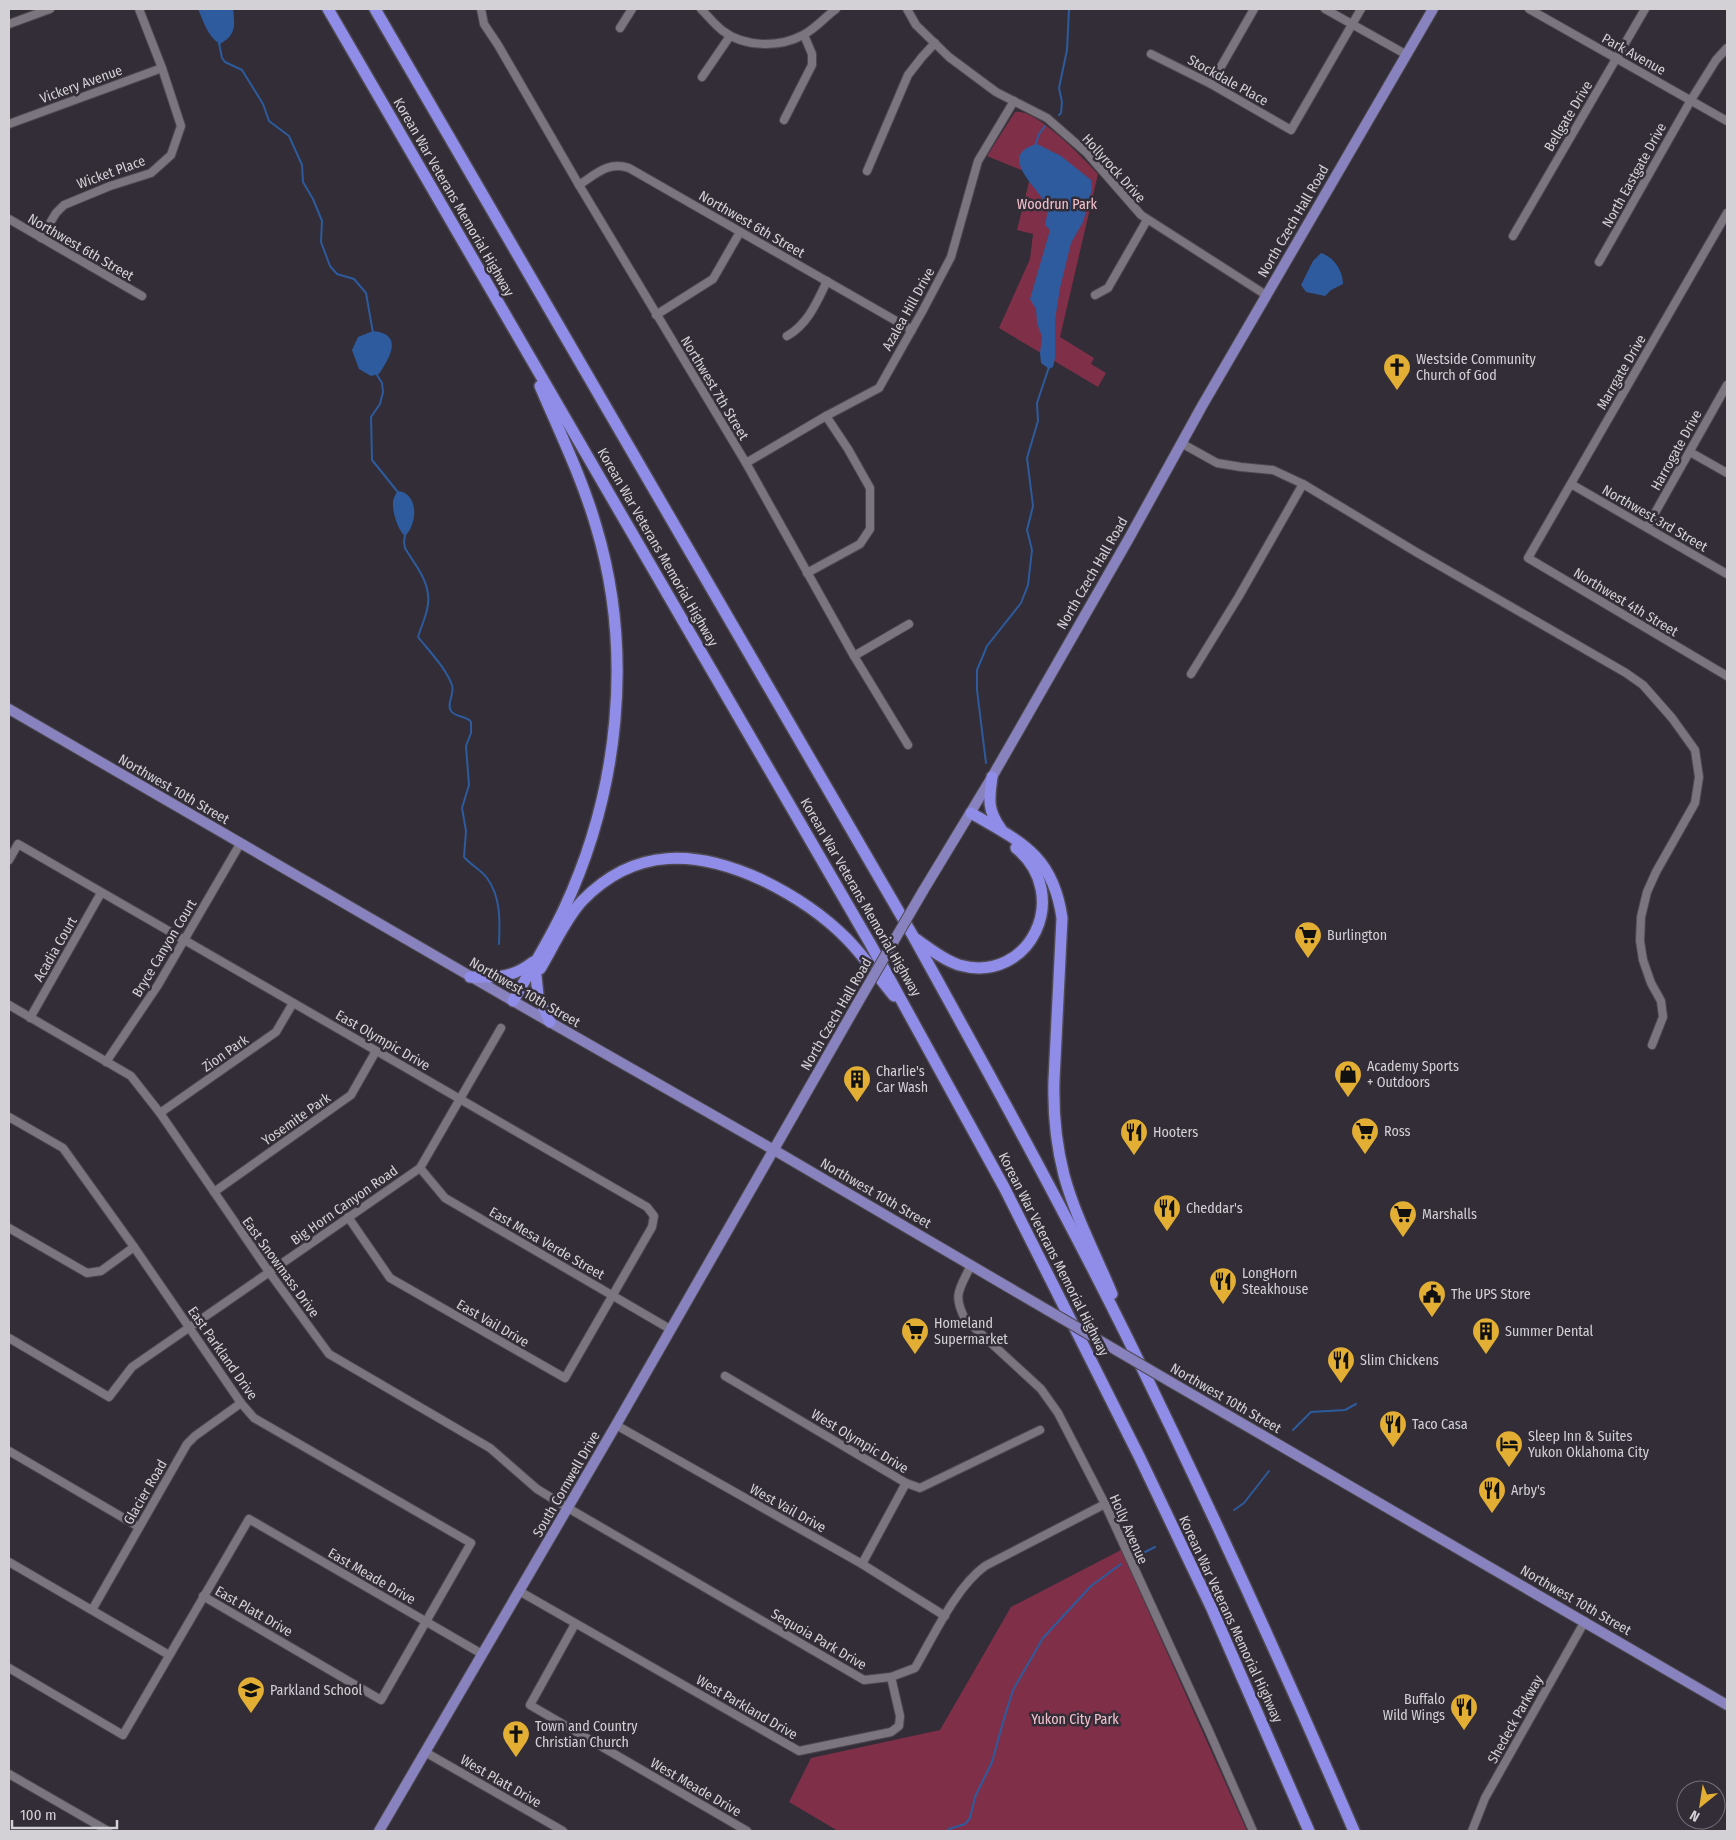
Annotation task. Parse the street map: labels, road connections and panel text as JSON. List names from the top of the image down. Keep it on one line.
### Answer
{"streets":{"highway":["Korean War Veterans Memorial Highway"],"main road":["North Czech Hall Road","Northwest 10th Street","South Cornwell Drive"],"street":["Park Avenue","Stockdale Place","Vickery Avenue","Bellgate Drive","Hollyrock Drive","Wicket Place","North Eastgate Drive","Northwest 6th Street","Azalea Hill Drive","Marrgate Drive","Northwest 7th Street","Harrogate Drive","Northwest 3rd Street","Northwest 4th Street","Bryce Canyon Court","Acadia Court","East Olympic Drive","Zion Park","Yosemite Park","Big Horn Canyon Road","East Mesa Verde Street","East Snowmass Drive","East Vail Drive","East Parkland Drive","West Olympic Drive","Glacier Road","West Vail Drive","Holly Avenue","East Meade Drive","East Platt Drive","Sequoia Park Drive","West Parkland Drive","Shedeck Parkway","West Platt Drive","West Meade Drive"]},"crossings":[["Park Avenue","Bellgate Drive"],["Park Avenue","North Eastgate Drive"],["Vickery Avenue","Wicket Place"],["Hollyrock Drive","North Czech Hall Road"],["Hollyrock Drive","Azalea Hill Drive"],["Wicket Place","Northwest 6th Street"],["North Czech Hall Road","Northwest 10th Street"],["North Czech Hall Road","South Cornwell Drive"],["Northwest 6th Street","Azalea Hill Drive"],["Northwest 6th Street","Northwest 7th Street"],["Azalea Hill Drive","Northwest 7th Street"],["Marrgate Drive","Northwest 3rd Street"],["Marrgate Drive","Northwest 4th Street"],["Harrogate Drive","Northwest 3rd Street"],["Northwest 10th Street","Bryce Canyon Court"],["Northwest 10th Street","South Cornwell Drive"],["Northwest 10th Street","Holly Avenue"],["Northwest 10th Street","Shedeck Parkway"],["Bryce Canyon Court","East Olympic Drive"],["Bryce Canyon Court","East Snowmass Drive"],["Acadia Court","East Olympic Drive"],["Acadia Court","East Snowmass Drive"],["East Olympic Drive","Zion Park"],["East Olympic Drive","Yosemite Park"],["East Olympic Drive","Big Horn Canyon Road"],["East Olympic Drive","East Mesa Verde Street"],["East Olympic Drive","East Vail Drive"],["Zion Park","East Snowmass Drive"],["Yosemite Park","East Snowmass Drive"],["Big Horn Canyon Road","East Mesa Verde Street"],["Big Horn Canyon Road","East Snowmass Drive"],["Big Horn Canyon Road","East Vail Drive"],["Big Horn Canyon Road","East Parkland Drive"],["East Mesa Verde Street","East Vail Drive"],["East Mesa Verde Street","South Cornwell Drive"],["East Snowmass Drive","South Cornwell Drive"],["East Snowmass Drive","Sequoia Park Drive"],["East Parkland Drive","Glacier Road"],["East Parkland Drive","East Meade Drive"],["East Parkland Drive","East Platt Drive"],["South Cornwell Drive","West Vail Drive"],["South Cornwell Drive","East Meade Drive"],["South Cornwell Drive","Sequoia Park Drive"],["South Cornwell Drive","West Platt Drive"],["West Vail Drive","Sequoia Park Drive"],["Holly Avenue","Sequoia Park Drive"],["East Meade Drive","East Platt Drive"],["Sequoia Park Drive","West Parkland Drive"],["West Parkland Drive","West Meade Drive"]],"parks":["Woodrun Park","Yukon City Park"],"places":{"church":["Westside Community Church of God","Town and Country Christian Church"],"supermarket":["Burlington","Ross","Marshalls","Homeland Supermarket"],"shop":["Academy Sports + Outdoors"],"building":["Charlie's Car Wash","Summer Dental"],"restaurant":["Hooters","Cheddar's","LongHorn Steakhouse","Slim Chickens","Taco Casa","Arby's","Buffalo Wild Wings"],"public building":["The UPS Store"],"hotel":["Sleep Inn & Suites Yukon Oklahoma City"],"school or university":["Parkland School"]},"scale_bar":"100 m","north":"bottom left"}
